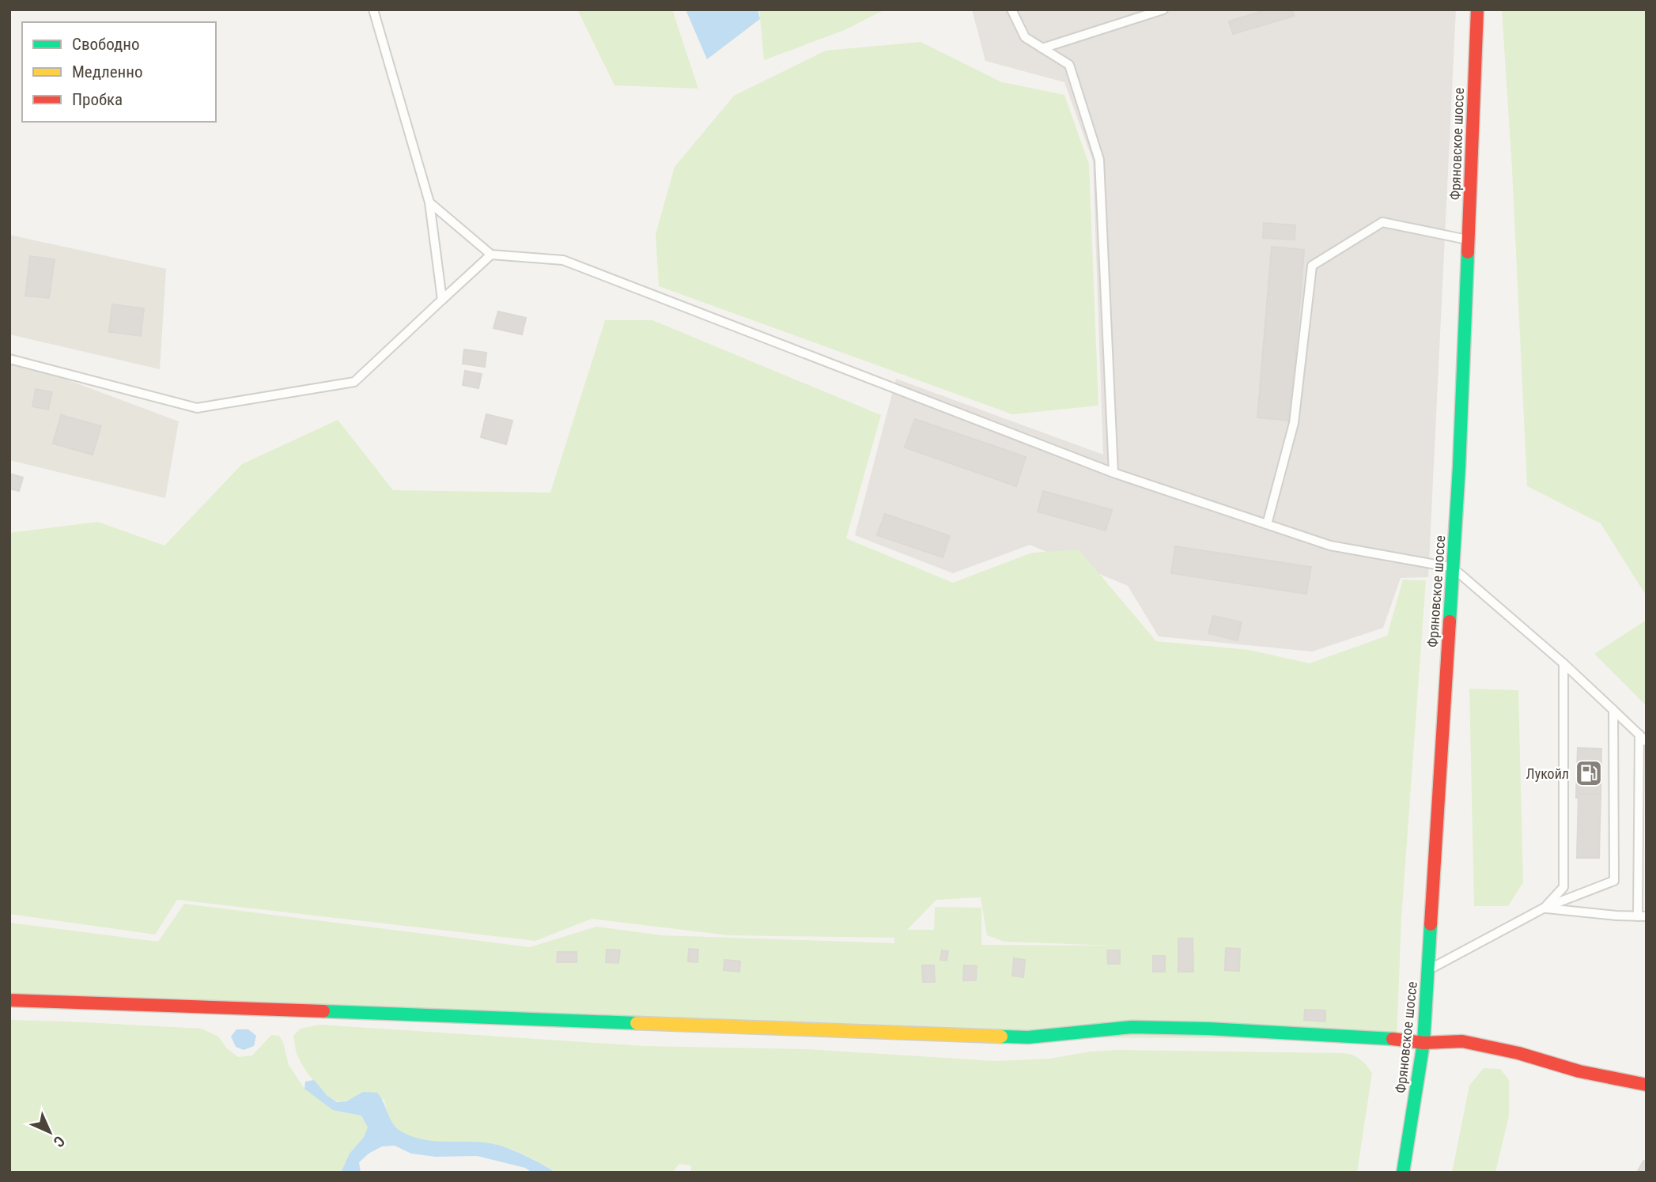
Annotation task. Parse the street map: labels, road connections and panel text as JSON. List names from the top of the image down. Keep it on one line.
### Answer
{"streets":{"street":["Фряновское шоссе"]},"places":{"fuel station":["Лукойл"]},"legend":["Свободно","Медленно","Пробка"],"north":"bottom right"}
